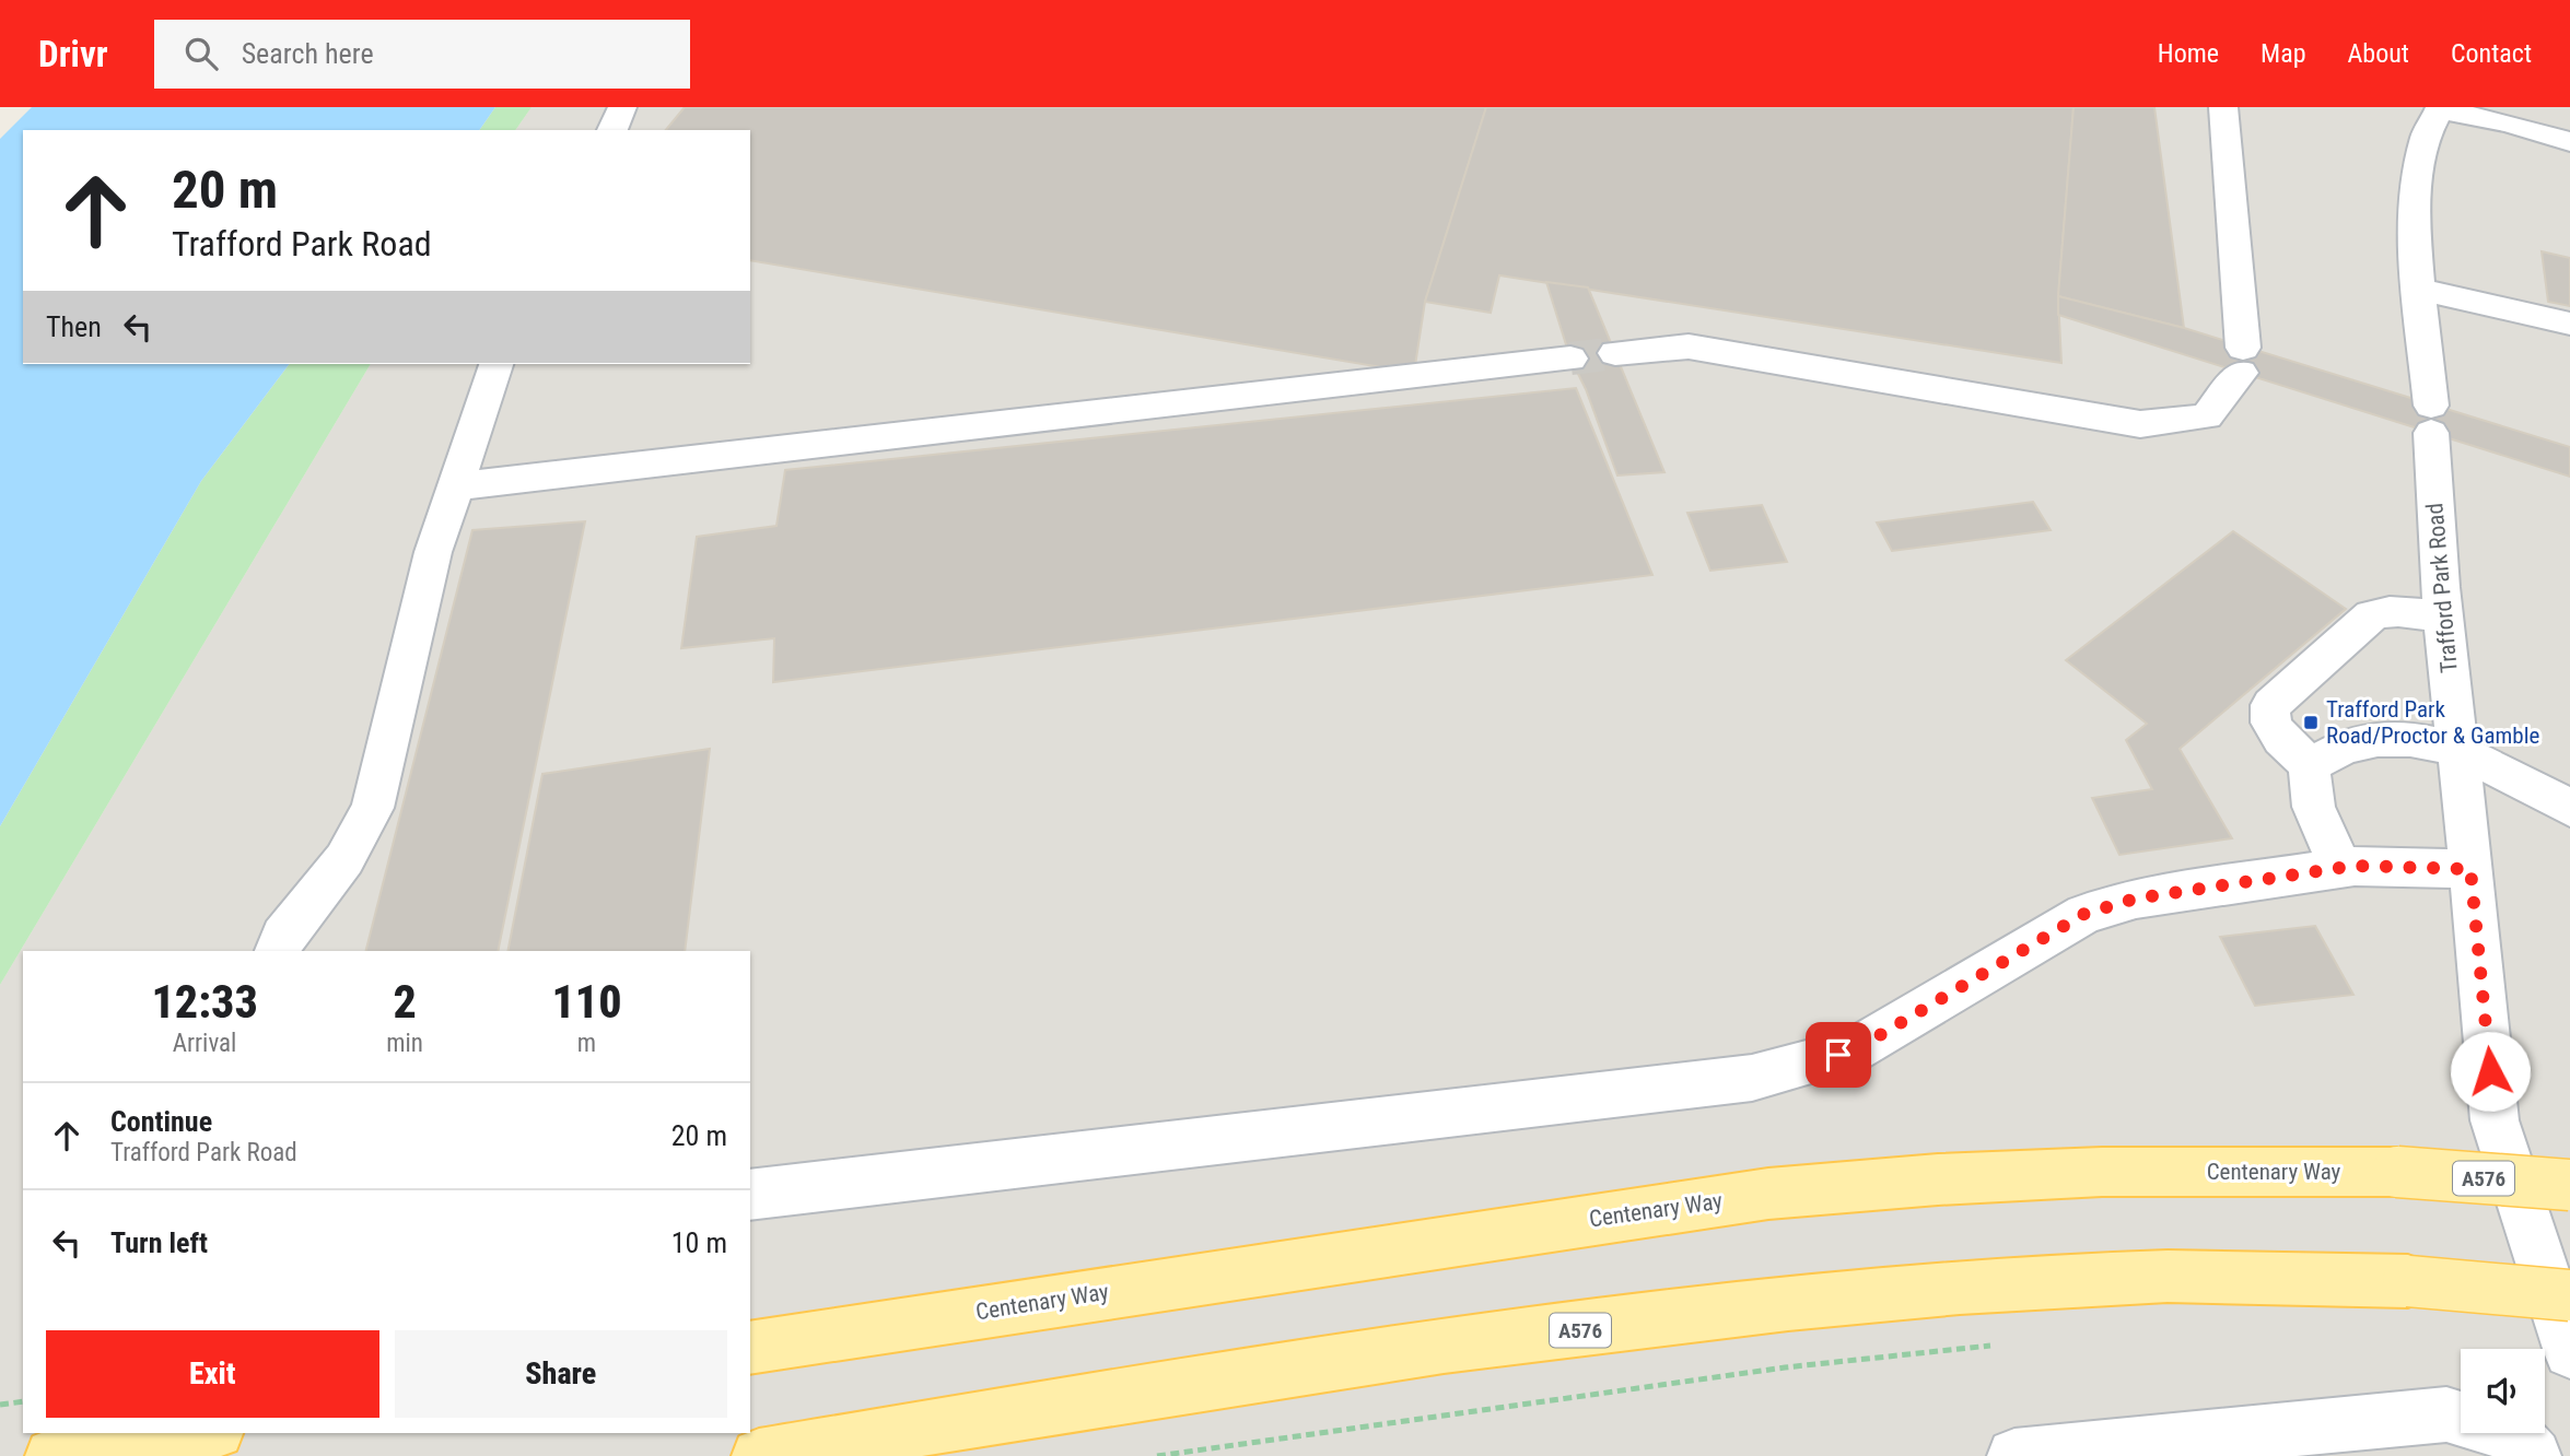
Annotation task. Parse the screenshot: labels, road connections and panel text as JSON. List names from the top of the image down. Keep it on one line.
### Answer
{"streets":{"main road":["Centenary Way","A576"],"street":["Trafford Park Road"]},"places":{"transit":["Trafford Park Road/Proctor & Gamble"]},"page":{"header":"Drivr","search":"Search here","nav":["Home","Map","About","Contact"],"turn":["20 m","Trafford Park Road"],"then":"Then","eta":["12:33","Arrival","2","min","110","m"],"list":[{"name":"Continue","note":"Trafford Park Road","value":"20 m"},{"name":"Turn left","value":"10 m"}],"buttons":["Exit","Share"]}}
